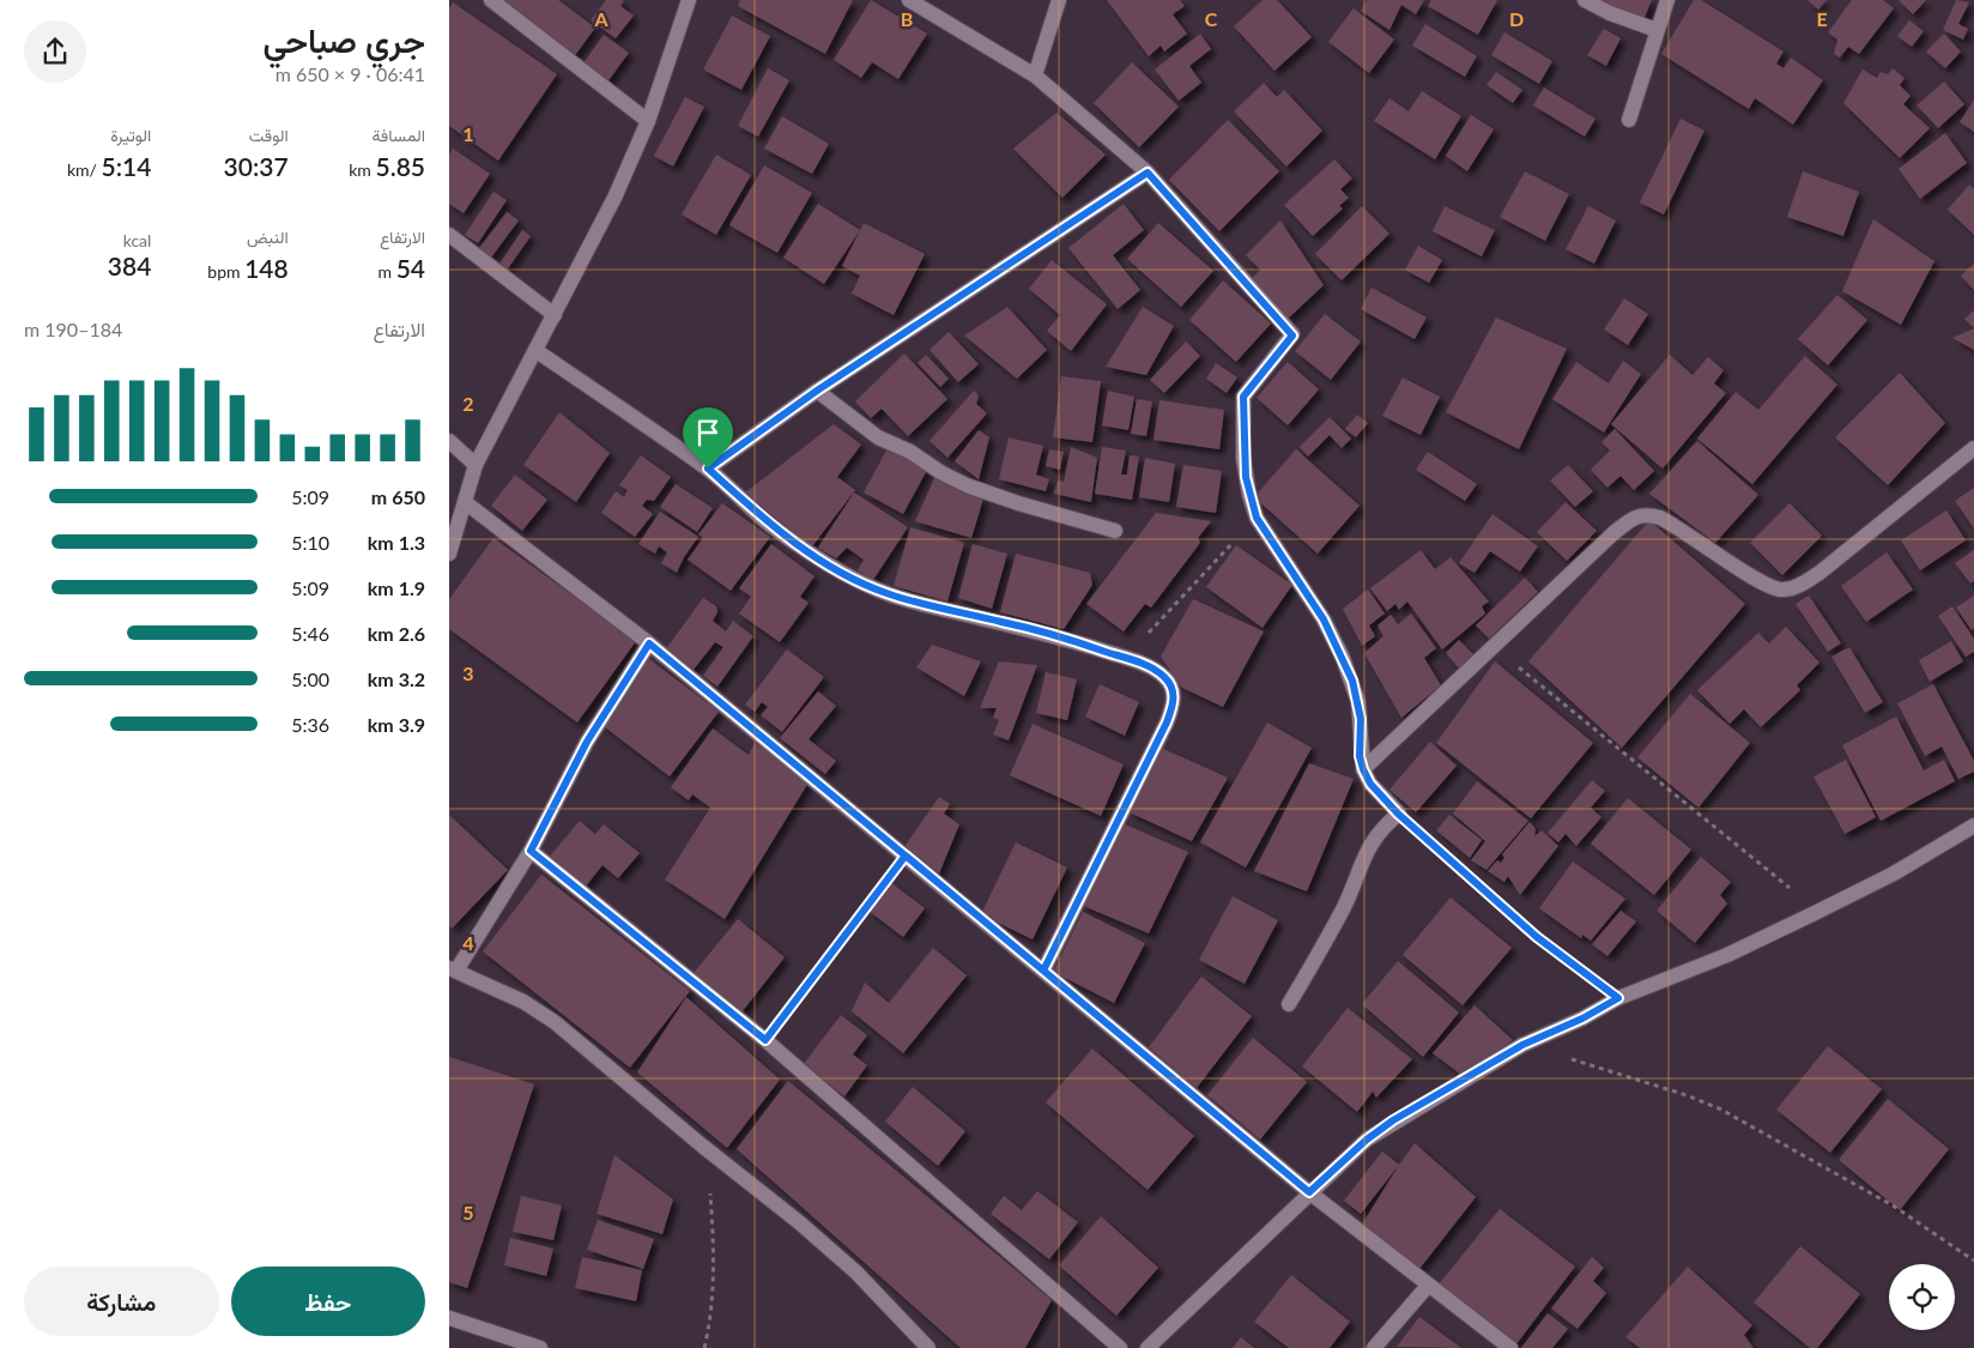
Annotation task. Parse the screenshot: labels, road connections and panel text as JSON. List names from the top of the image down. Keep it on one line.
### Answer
{"page":{"heading":["جري صباحي","06:41 · 9 × 650 m"],"stats":[["المسافة","5.85 km"],["الوقت","30:37"],["الوتيرة","5:14 /km"],["الارتفاع","54 m"],["النبض","148 bpm"],["kcal","384"]],"chart":["الارتفاع","184–190 m"],"list":[{"name":"650 m","note":"5:09"},{"name":"1.3 km","note":"5:10"},{"name":"1.9 km","note":"5:09"},{"name":"2.6 km","note":"5:46"},{"name":"3.2 km","note":"5:00"},{"name":"3.9 km","note":"5:36"}],"buttons":["حفظ","مشاركة"]},"grid":{"columns":["A","B","C","D","E"],"rows":["1","2","3","4","5"]}}
